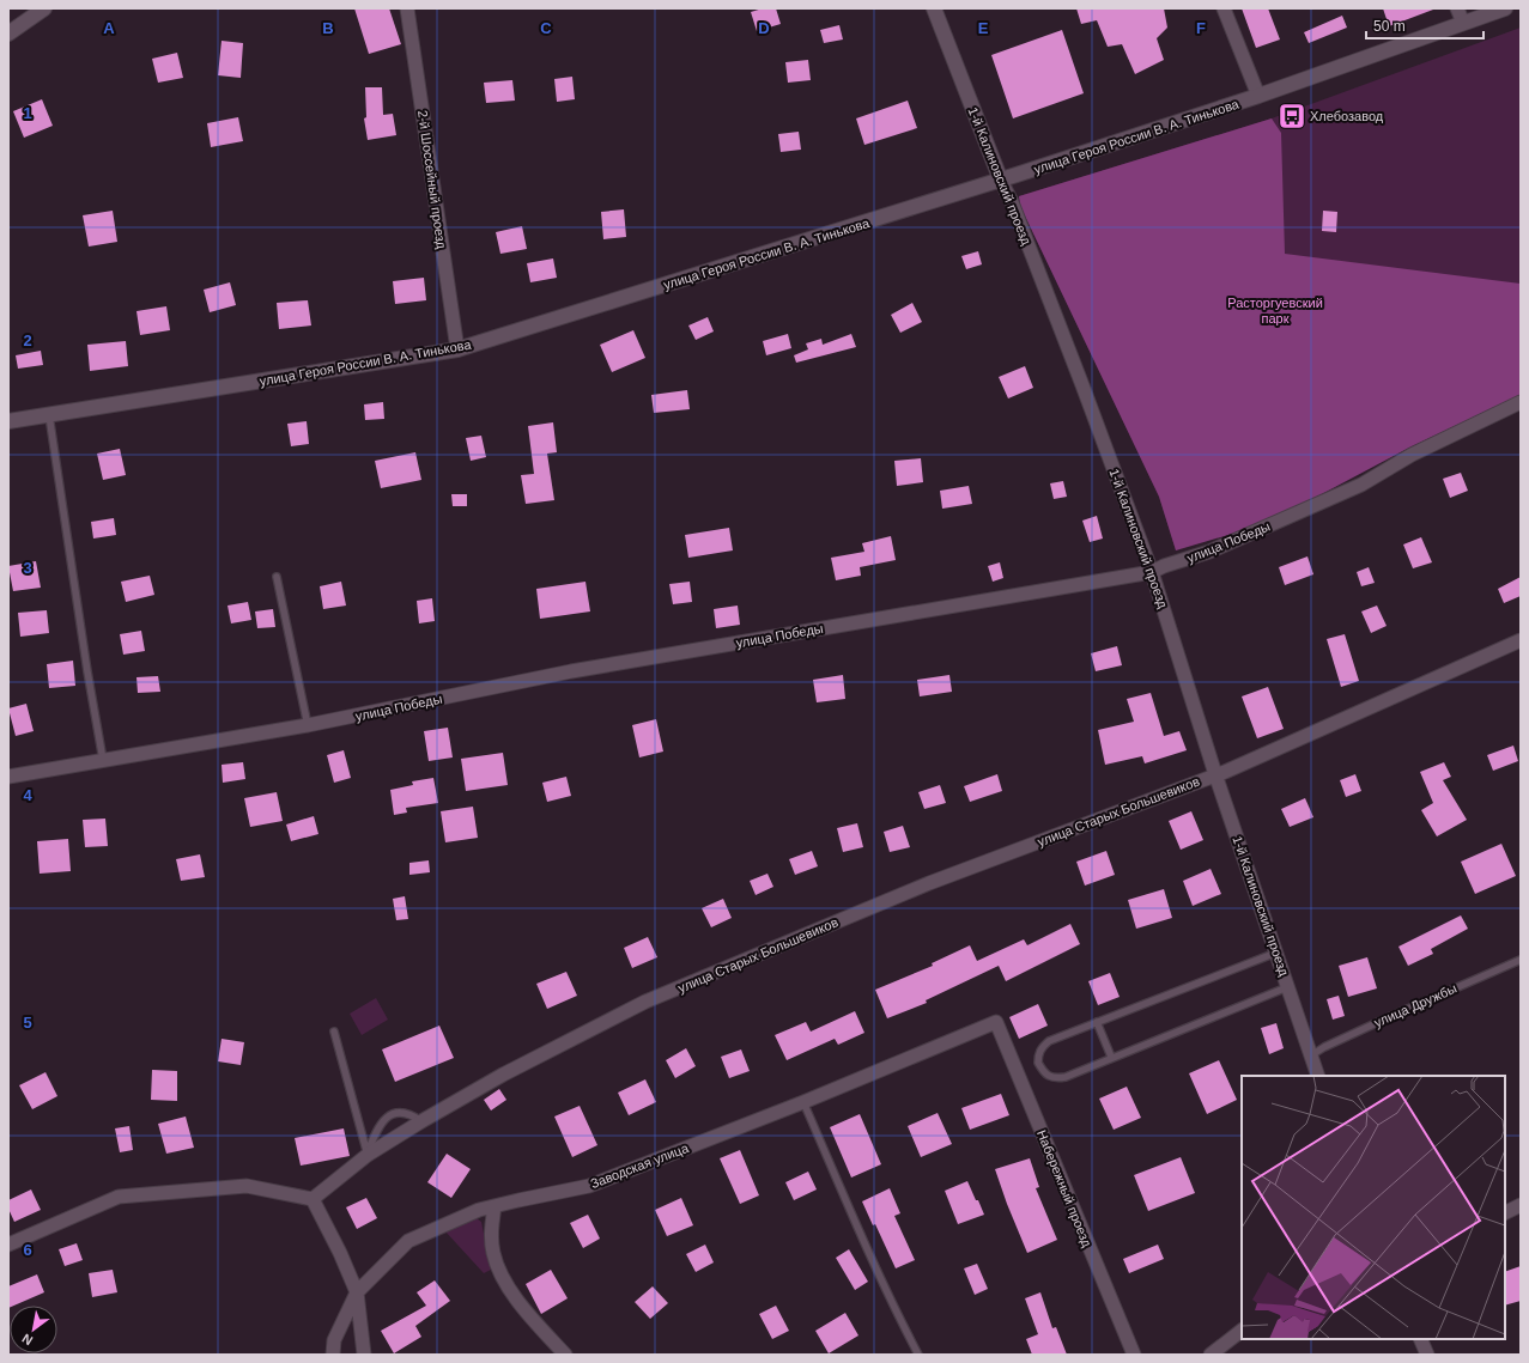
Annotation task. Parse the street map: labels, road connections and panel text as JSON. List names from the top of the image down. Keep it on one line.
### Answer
{"streets":{"street":["улица Героя России В. А. Тинькова","1-й Калиновский проезд","2-й Шоссейный проезд","улица Победы","улица Старых Большевиков","Заводская улица","Набережный проезд"],"lane":["улица Дружбы"]},"crossings":[["улица Героя России В. А. Тинькова","1-й Калиновский проезд"],["улица Героя России В. А. Тинькова","2-й Шоссейный проезд"],["1-й Калиновский проезд","улица Победы"],["1-й Калиновский проезд","улица Старых Большевиков"],["1-й Калиновский проезд","улица Дружбы"],["Заводская улица","Набережный проезд"]],"parks":["Расторгуевский парк"],"places":{"bus stop":["Хлебозавод"]},"scale_bar":"50 m","north":"bottom left","grid":{"columns":["A","B","C","D","E","F"],"rows":["1","2","3","4","5","6"]}}
